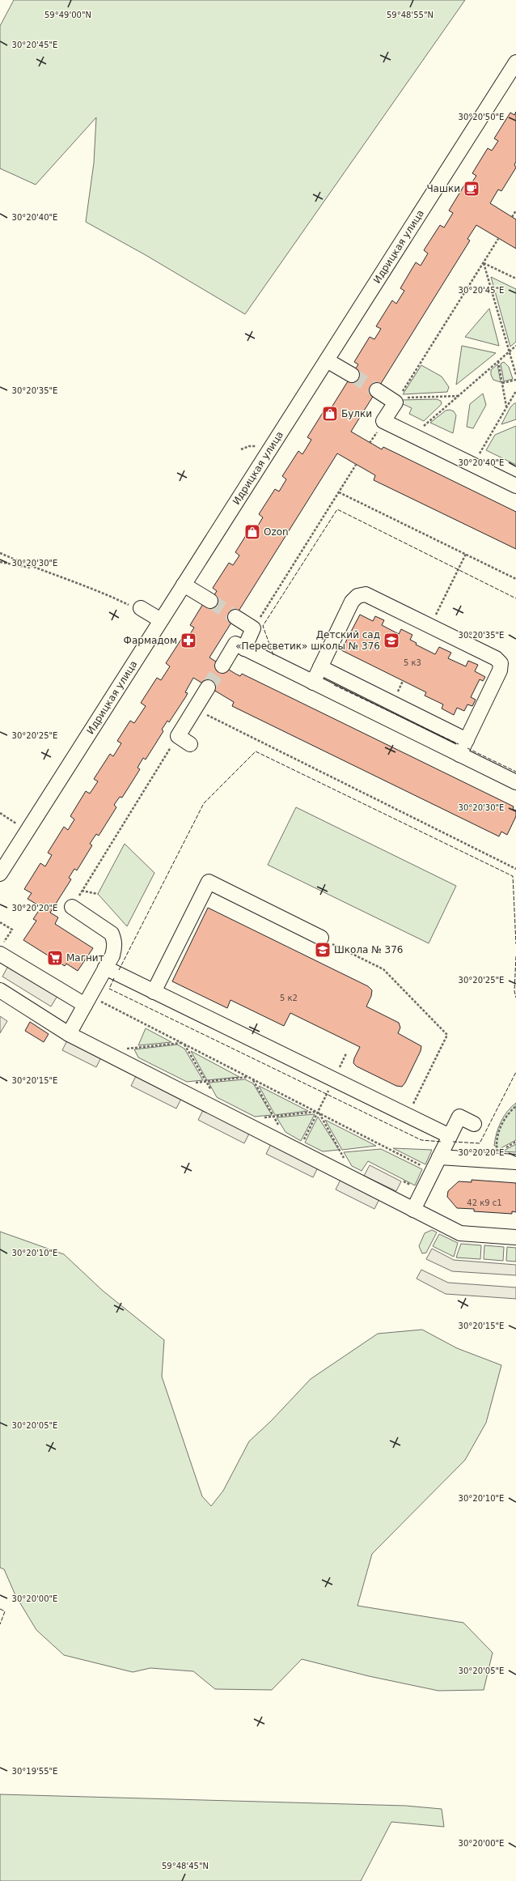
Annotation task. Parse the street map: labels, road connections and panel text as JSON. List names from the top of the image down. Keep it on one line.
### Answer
{"streets":{"street":["Идрицкая улица"]},"places":{"cafe":["Чашки"],"shop":["Булки","Ozon"],"pharmacy":["Фармадом"],"school or university":["Детский сад «Пересветик» школы № 376","Школа № 376"],"supermarket":["Магнит"]},"house_numbers":["5 к3","5 к2","42 к9 с1"],"coordinates":["59°49'00\"N","59°48'55\"N","30°20'45\"E","30°20'50\"E","30°20'40\"E","30°20'35\"E","30°20'30\"E","30°20'25\"E","30°20'20\"E","30°20'15\"E","30°20'10\"E","30°20'05\"E","30°20'00\"E","30°19'55\"E","59°48'45\"N"]}
